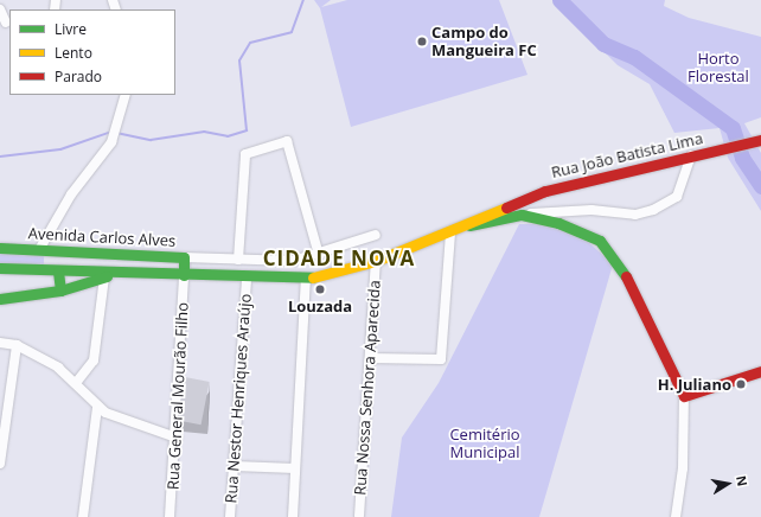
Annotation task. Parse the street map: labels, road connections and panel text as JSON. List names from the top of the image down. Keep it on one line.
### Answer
{"streets":{"main road":["Rua João Batista Lima","Avenida Carlos Alves"],"street":["Rua Nossa Senhora Aparecida","Rua General Mourão Filho","Rua Nestor Henriques Araújo"]},"crossings":[["Avenida Carlos Alves","Rua General Mourão Filho"]],"districts":["CIDADE NOVA"],"parks":["Horto Florestal","Cemitério Municipal"],"places":["Campo do Mangueira FC","Louzada","H. Juliano"],"legend":["Livre","Lento","Parado"],"north":"right"}
